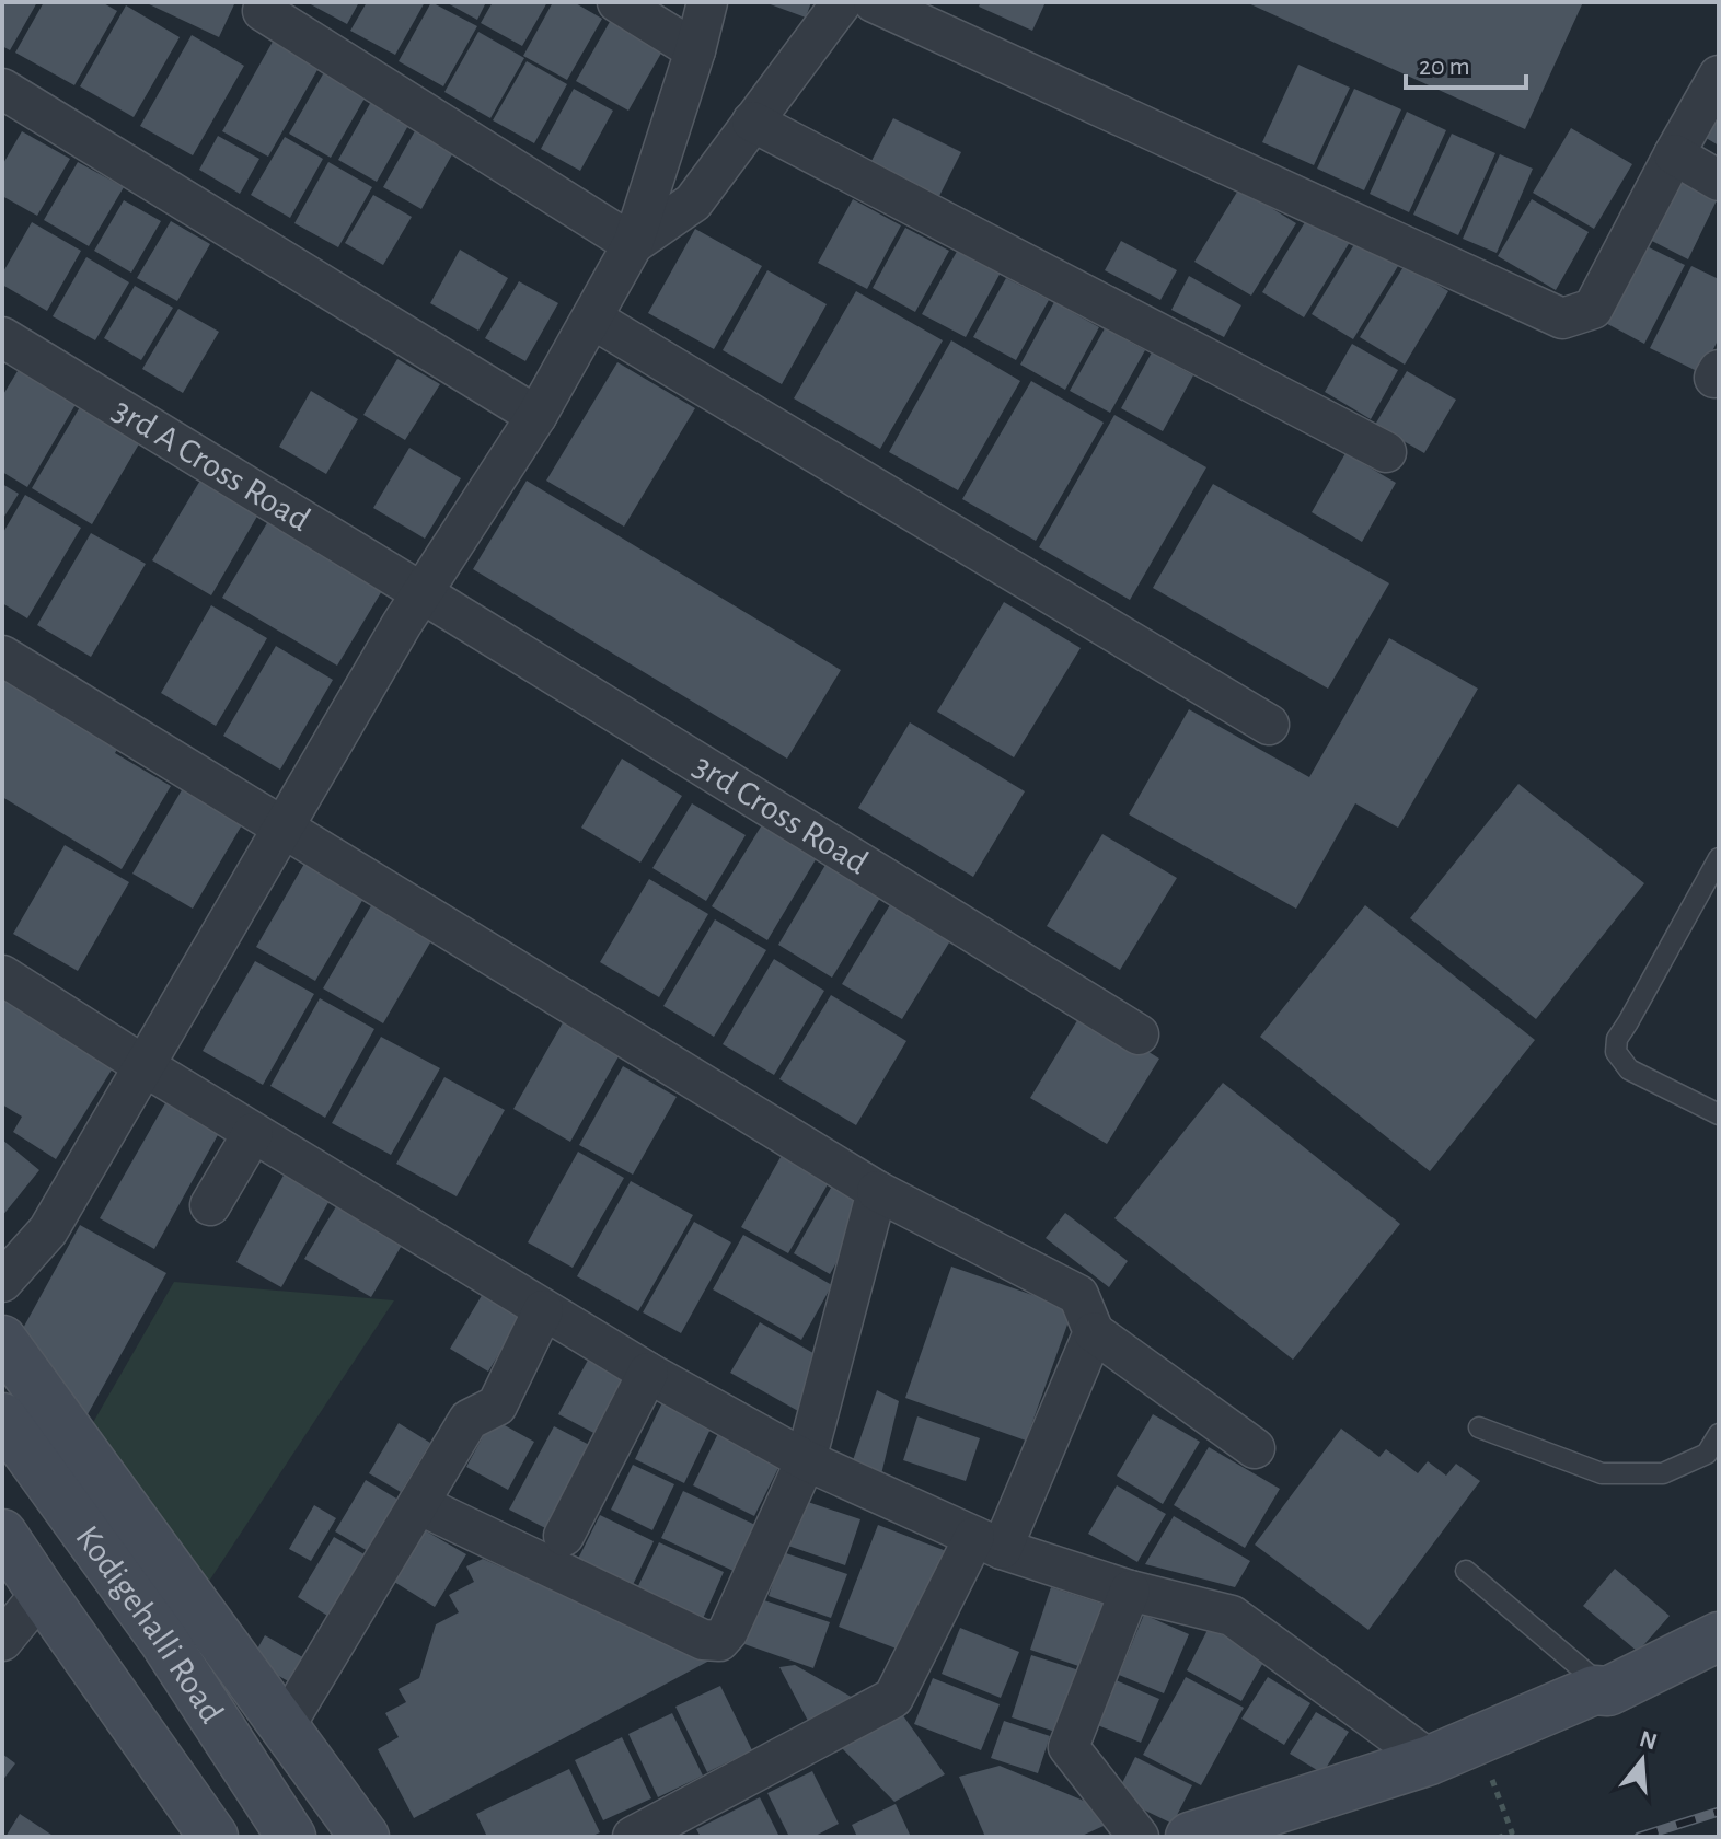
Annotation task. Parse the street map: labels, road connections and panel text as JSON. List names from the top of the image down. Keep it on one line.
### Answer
{"streets":{"street":["3rd A Cross Road","3rd Cross Road","Kodigehalli Road"]},"crossings":[["3rd A Cross Road","3rd Cross Road"]],"scale_bar":"20 m","north":"top"}
